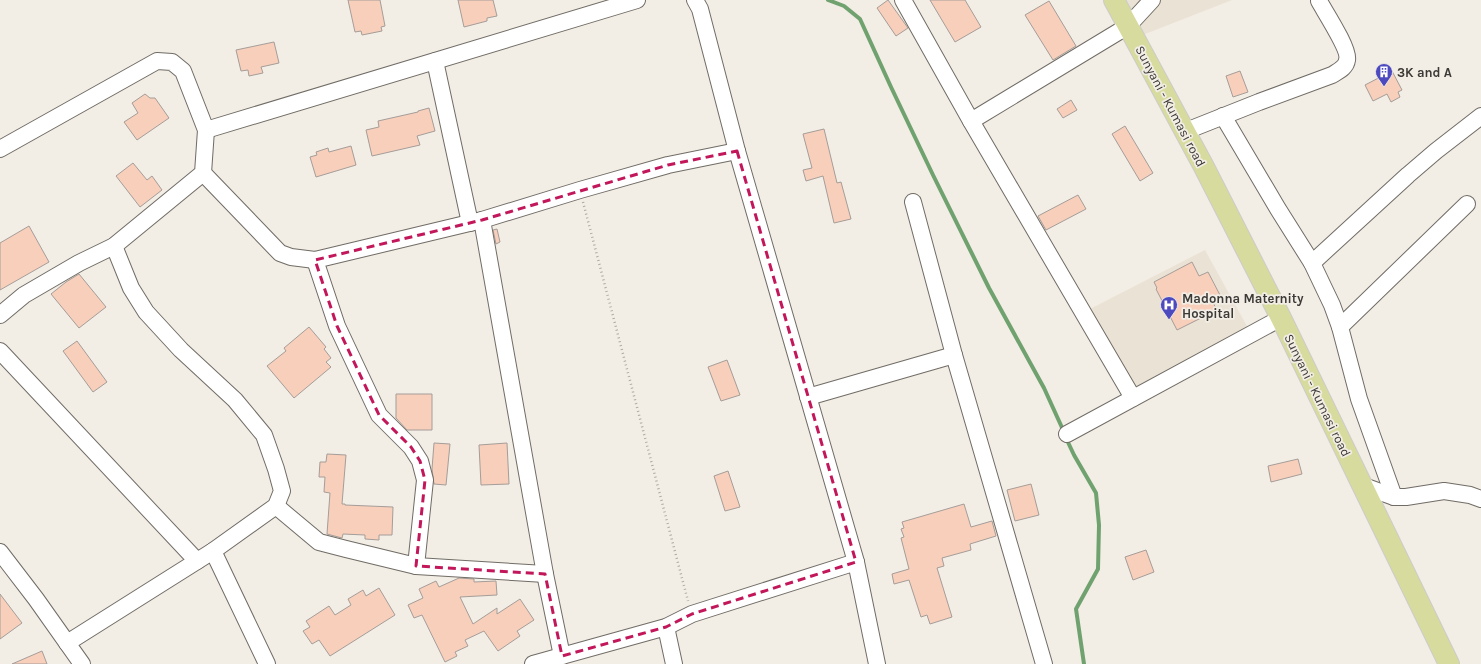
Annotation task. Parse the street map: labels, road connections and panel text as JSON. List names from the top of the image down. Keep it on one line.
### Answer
{"streets":{"main road":["Sunyani - Kumasi road"]},"places":{"building":["3K and A"],"hospital":["Madonna Maternity Hospital"]}}
